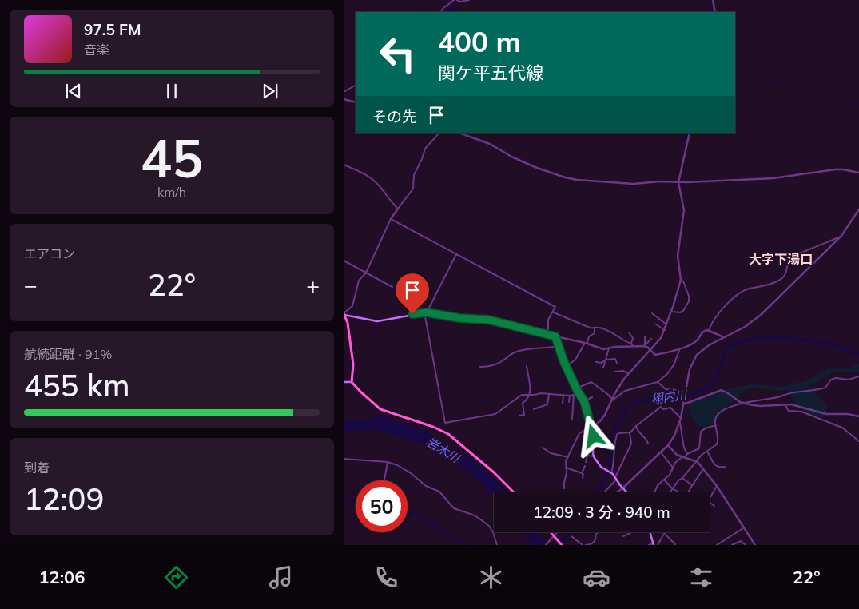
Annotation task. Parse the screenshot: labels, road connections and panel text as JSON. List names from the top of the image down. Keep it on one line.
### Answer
{"districts":["大字下湯口"],"water":["栩内川","岩木川"],"page":{"turn":["400 m","関ケ平五代線"],"song":["97.5 FM","音楽"],"then":"その先","tile":[["45","km/h"],"エアコン",["航続距離 · 91%","455 km"],["到着","12:09"]],"heat":["−","22°","+"],"limit":"50","trip":"12:09 · 3 分 · 940 m","tabs":["12:06","22°"]}}
